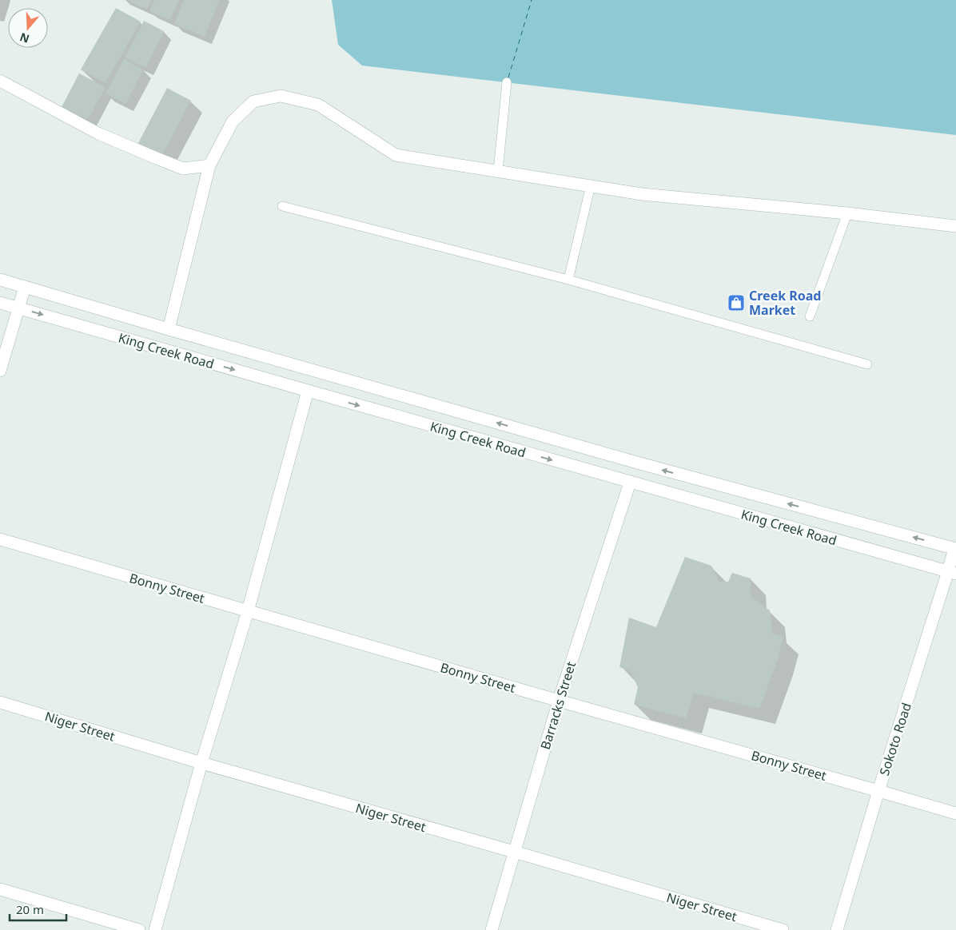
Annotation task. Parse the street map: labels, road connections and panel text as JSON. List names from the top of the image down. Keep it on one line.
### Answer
{"streets":{"street":["King Creek Road","Bonny Street","Barracks Street","Niger Street","Sokoto Road"]},"crossings":[["King Creek Road","Barracks Street"],["King Creek Road","Sokoto Road"],["Bonny Street","Barracks Street"],["Bonny Street","Sokoto Road"],["Barracks Street","Niger Street"]],"places":{"shop":["Creek Road Market"]},"scale_bar":"20 m","north":"bottom"}
